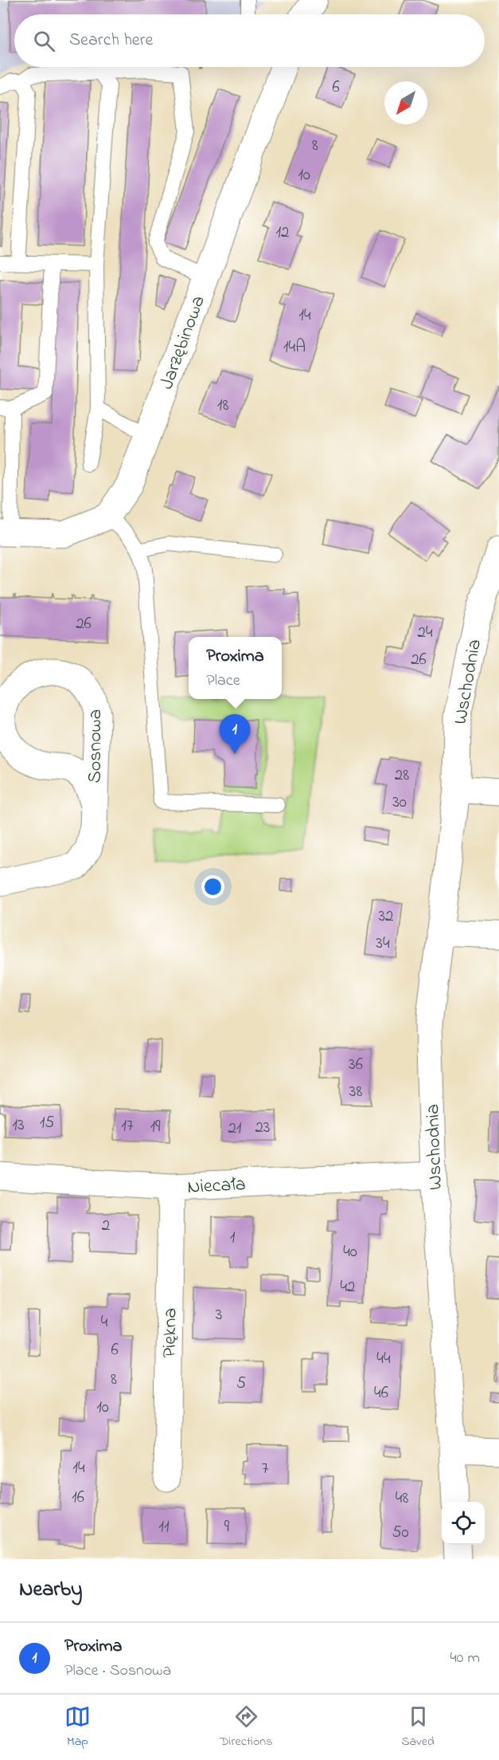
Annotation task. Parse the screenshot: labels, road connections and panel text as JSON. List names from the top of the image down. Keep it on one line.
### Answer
{"streets":{"street":["Jarzębinowa","Wschodnia","Sosnowa","Niecała","Piękna"]},"crossings":[["Wschodnia","Niecała"],["Niecała","Piękna"]],"house_numbers":["6","8","10","12","14","14A","18","26","24","26","28","30","32","34","36","38","15","13","17","19","23","21","2","1","40","42","3","4","6","44","8","5","46","10","14","7","16","48","11","9","50"],"north":"bottom left","page":{"search":"Search here","popup":["Proxima","Place"],"pins":"1","heading":"Nearby","list":[{"mark":"1","name":"Proxima","note":"Place · Sosnowa","value":"40 m"}],"nav":["Map","Directions","Saved"]}}
